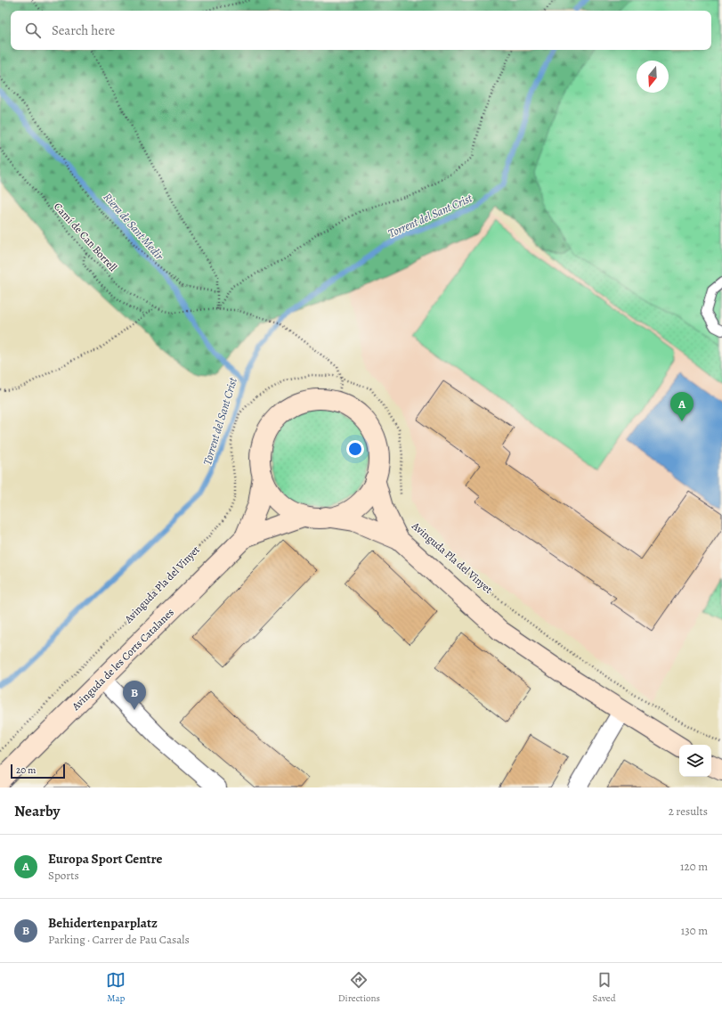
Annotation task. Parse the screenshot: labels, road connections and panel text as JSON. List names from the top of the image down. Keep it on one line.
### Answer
{"streets":{"main road":["Avinguda Pla del Vinyet","Avinguda de les Corts Catalanes"],"path":["Camí de Can Borrell"]},"crossings":[["Camí de Can Borrell","Avinguda Pla del Vinyet"],["Avinguda Pla del Vinyet","Avinguda de les Corts Catalanes"]],"water":["Torrent del Sant Crist","Riera de Sant Medir"],"scale_bar":"20 m","north":"bottom","page":{"search":"Search here","pins":["A","B"],"scale":"20 m","heading":["Nearby","2 results"],"list":[{"mark":"A","name":"Europa Sport Centre","note":"Sports","value":"120 m"},{"mark":"B","name":"Behidertenparplatz","note":"Parking · Carrer de Pau Casals","value":"130 m"}],"nav":["Map","Directions","Saved"]}}
